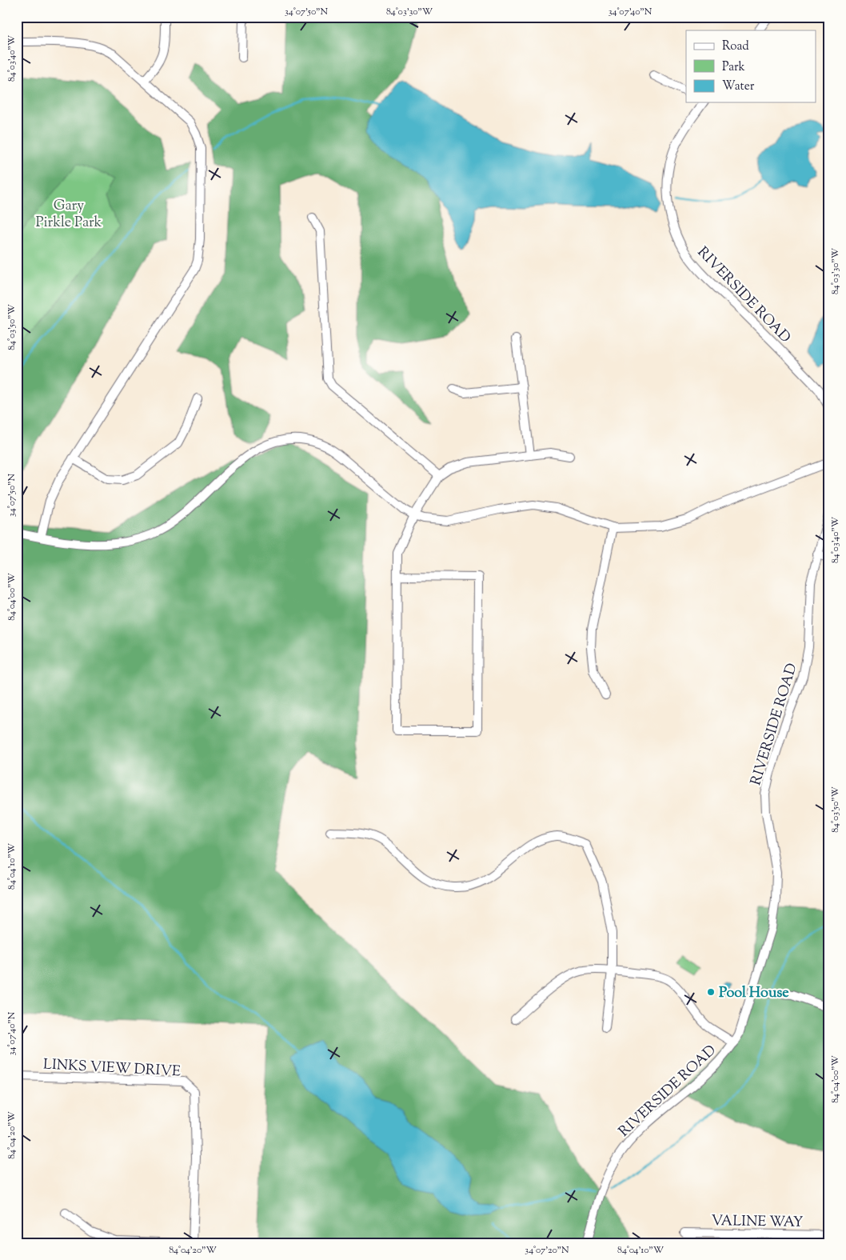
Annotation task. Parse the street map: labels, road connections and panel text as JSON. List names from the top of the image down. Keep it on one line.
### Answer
{"streets":{"street":["RIVERSIDE ROAD","LINKS VIEW DRIVE","VALINE WAY"]},"parks":["Gary Pirkle Park"],"places":["Pool House"],"legend":["Road","Park","Water"],"coordinates":["34°07'50\"N","84°03'30\"W","34°07'40\"N","84°03'40\"W","84°03'50\"W","84°04'00\"W","84°04'10\"W","84°04'20\"W","34°07'20\"N"]}
